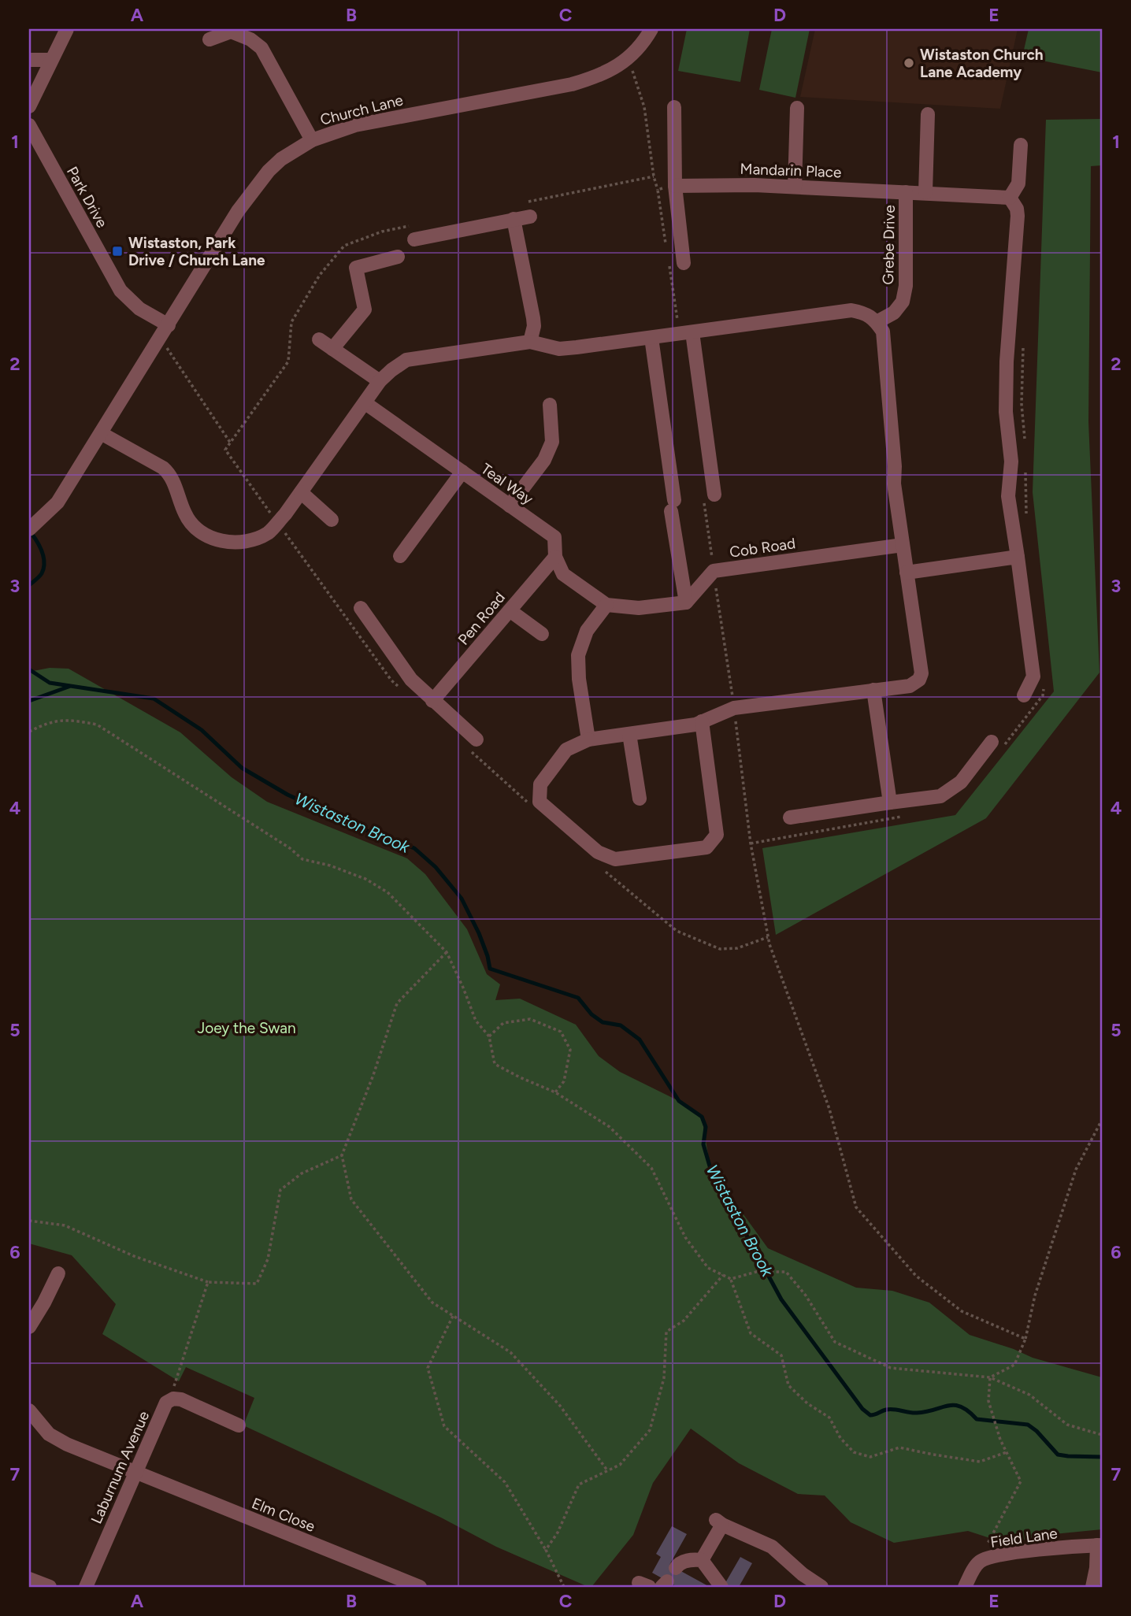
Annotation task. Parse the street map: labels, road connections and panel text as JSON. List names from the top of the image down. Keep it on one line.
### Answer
{"streets":{"street":["Church Lane","Mandarin Place","Park Drive","Grebe Drive","Teal Way","Cob Road","Pen Road","Laburnum Avenue","Elm Close","Field Lane"]},"crossings":[["Church Lane","Park Drive"],["Mandarin Place","Grebe Drive"],["Teal Way","Pen Road"],["Laburnum Avenue","Elm Close"]],"water":["Wistaston Brook"],"parks":["Joey the Swan"],"places":{"other":["Wistaston Church Lane Academy"],"transit":["Wistaston, Park Drive / Church Lane"]},"grid":{"columns":["A","B","C","D","E"],"rows":["1","2","3","4","5","6","7"]}}
